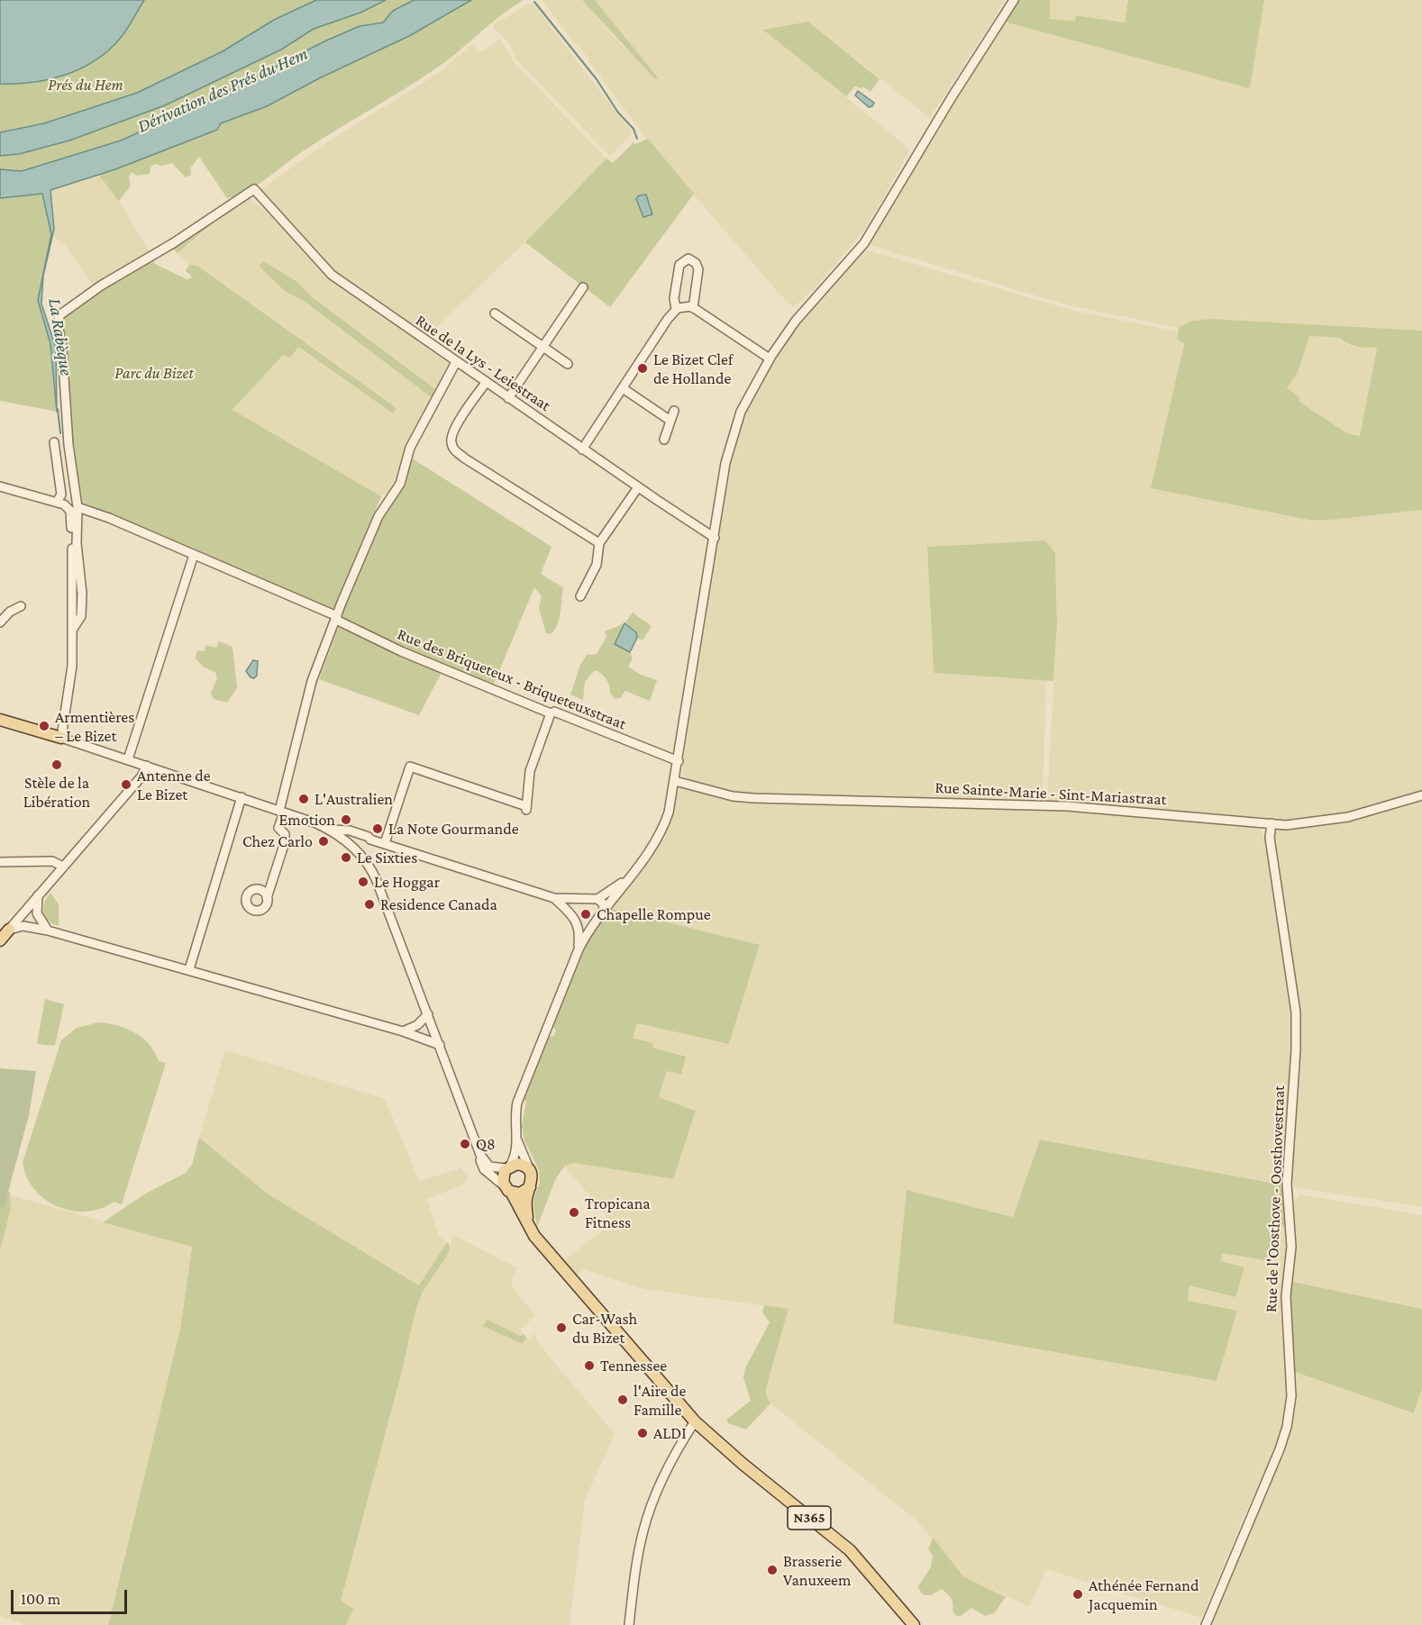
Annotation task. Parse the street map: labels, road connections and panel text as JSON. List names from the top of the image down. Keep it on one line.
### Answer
{"streets":{"main road":["N365"],"street":["Rue de la Lys - Leiestraat","Rue des Briqueteux - Briqueteuxstraat","Rue Sainte-Marie - Sint-Mariastraat","Rue de l'Oosthove - Oosthovestraat"]},"crossings":[["Rue de la Lys - Leiestraat","Rue des Briqueteux - Briqueteuxstraat"],["Rue Sainte-Marie - Sint-Mariastraat","Rue de l'Oosthove - Oosthovestraat"]],"water":["Dérivation des Prés du Hem","La Rabèque"],"parks":["Prés du Hem","Parc du Bizet"],"places":["Le Bizet Clef de Hollande","Armentières – Le Bizet","Stèle de la Libération","Antenne de Le Bizet","L'Australien","Emotion","La Note Gourmande","Chez Carlo","Le Sixties","Le Hoggar","Residence Canada","Chapelle Rompue","Q8","Tropicana Fitness","Car-Wash du Bizet","Tennessee","l'Aire de Famille","ALDI","Brasserie Vanuxeem","Athénée Fernand Jacquemin"],"scale_bar":"100 m"}
